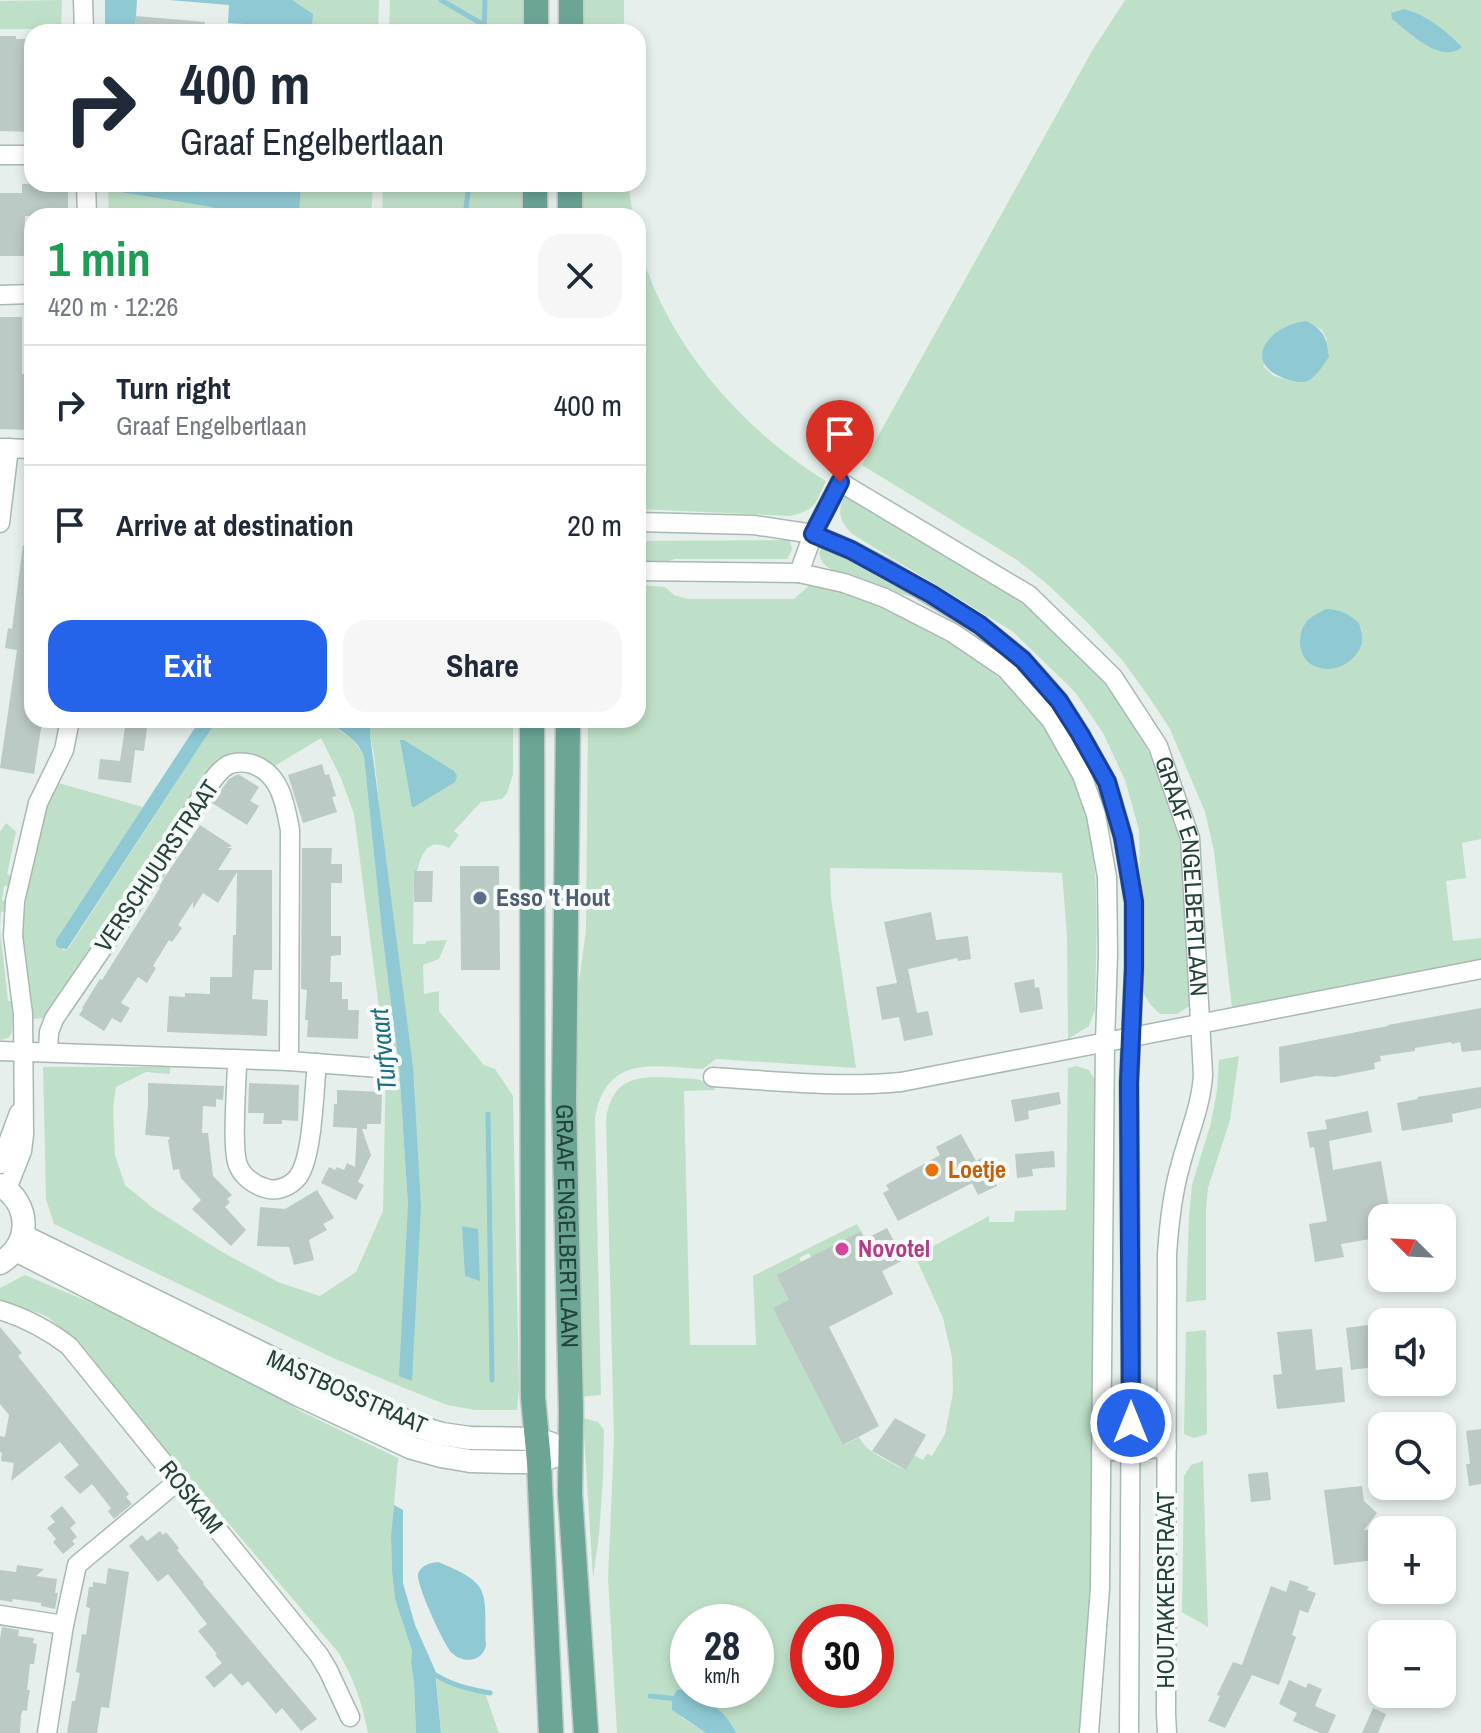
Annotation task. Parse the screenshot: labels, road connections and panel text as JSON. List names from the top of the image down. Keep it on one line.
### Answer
{"streets":{"main road":["GRAAF ENGELBERTLAAN"],"street":["VERSCHUURSTRAAT","MASTBOSSTRAAT","ROSKAM","HOUTAKKERSTRAAT"]},"crossings":[["GRAAF ENGELBERTLAAN","MASTBOSSTRAAT"],["GRAAF ENGELBERTLAAN","HOUTAKKERSTRAAT"]],"water":["Turfvaart"],"places":["Esso 't Hout","Loetje","Novotel"],"north":"top left","page":{"turn":["400 m","Graaf Engelbertlaan"],"heading":["1 min","420 m · 12:26"],"list":[{"name":"Turn right","note":"Graaf Engelbertlaan","value":"400 m"},{"name":"Arrive at destination","value":"20 m"}],"buttons":["Exit","Share"],"map_buttons":["+","−"],"speed":"28 km/h","limit":"30"}}
